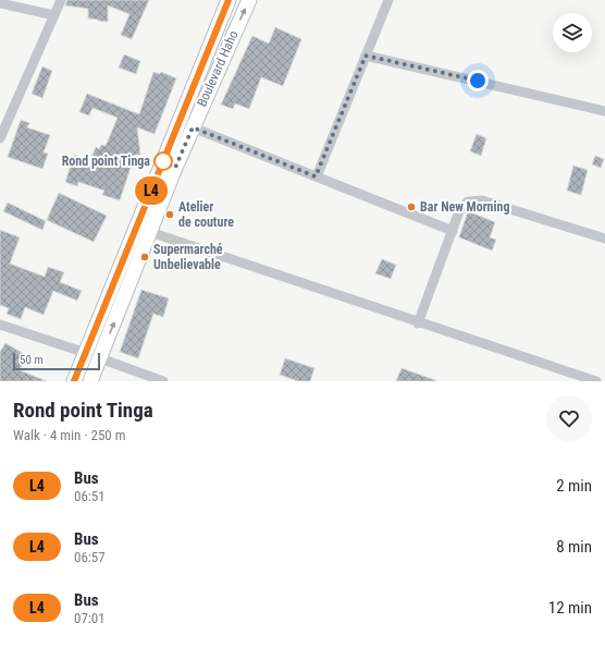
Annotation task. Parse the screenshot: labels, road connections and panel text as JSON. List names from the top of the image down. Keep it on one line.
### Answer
{"streets":{"main road":["Boulevard Haho"]},"places":["Rond point Tinga","Bar New Morning","Atelier de couture","Supermarché Unbelievable"],"lines":["bus line L4"],"scale_bar":"50 m","page":{"on_map":"L4","scale":"50 m","heading":["Rond point Tinga","Walk · 4 min · 250 m"],"list":[{"mark":"L4","name":"Bus","note":"06:51","value":"2 min"},{"mark":"L4","name":"Bus","note":"06:57","value":"8 min"},{"mark":"L4","name":"Bus","note":"07:01","value":"12 min"}]}}
